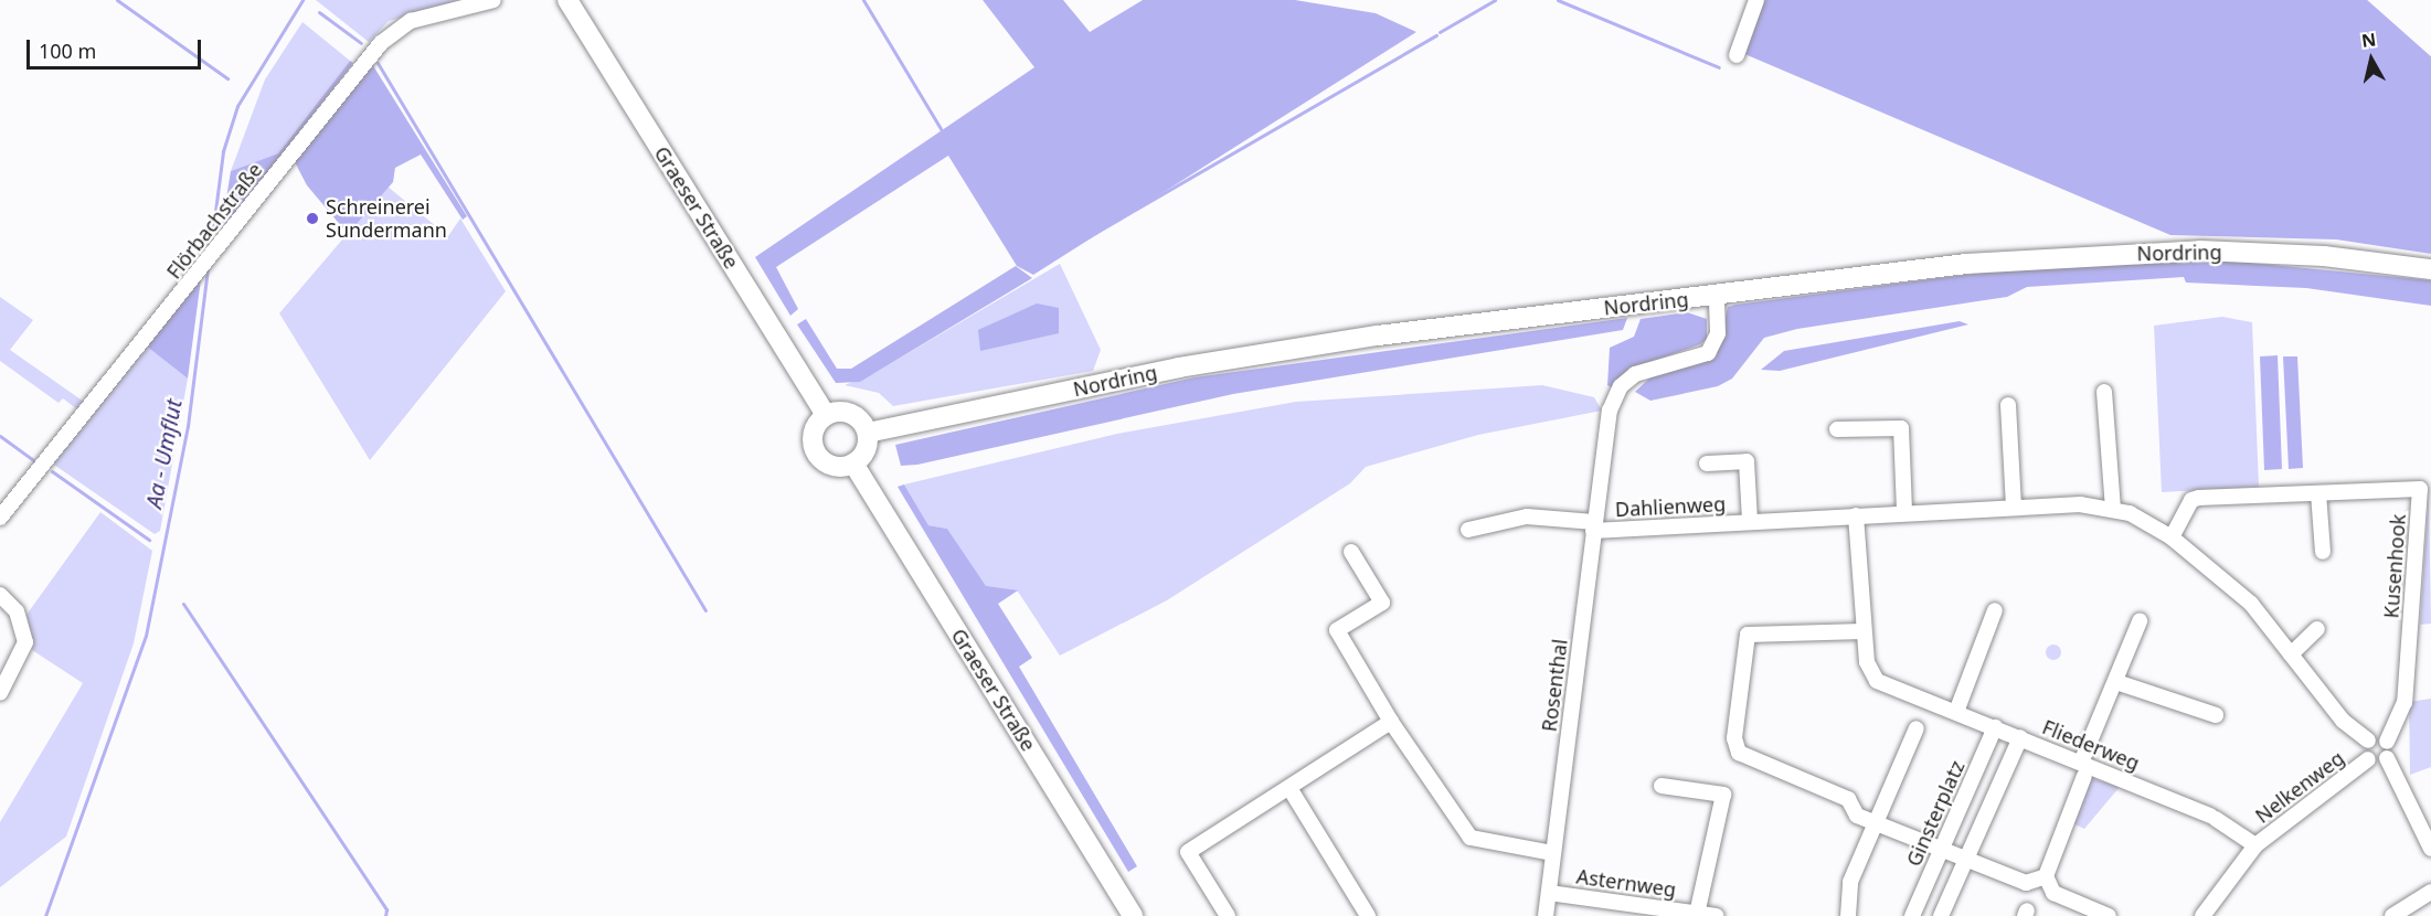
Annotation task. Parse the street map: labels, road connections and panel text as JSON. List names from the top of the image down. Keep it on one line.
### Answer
{"streets":{"main road":["Graeser Straße","Nordring"],"street":["Flörbachstraße","Dahlienweg","Kusenhook","Rosenthal","Fliederweg","Nelkenweg","Ginsterplatz","Asternweg"]},"crossings":[["Graeser Straße","Nordring"],["Nordring","Rosenthal"],["Dahlienweg","Kusenhook"],["Dahlienweg","Rosenthal"],["Dahlienweg","Fliederweg"],["Rosenthal","Asternweg"],["Fliederweg","Nelkenweg"],["Fliederweg","Ginsterplatz"]],"water":["Aa - Umflut"],"places":["Schreinerei Sundermann"],"scale_bar":"100 m","north":"top"}
